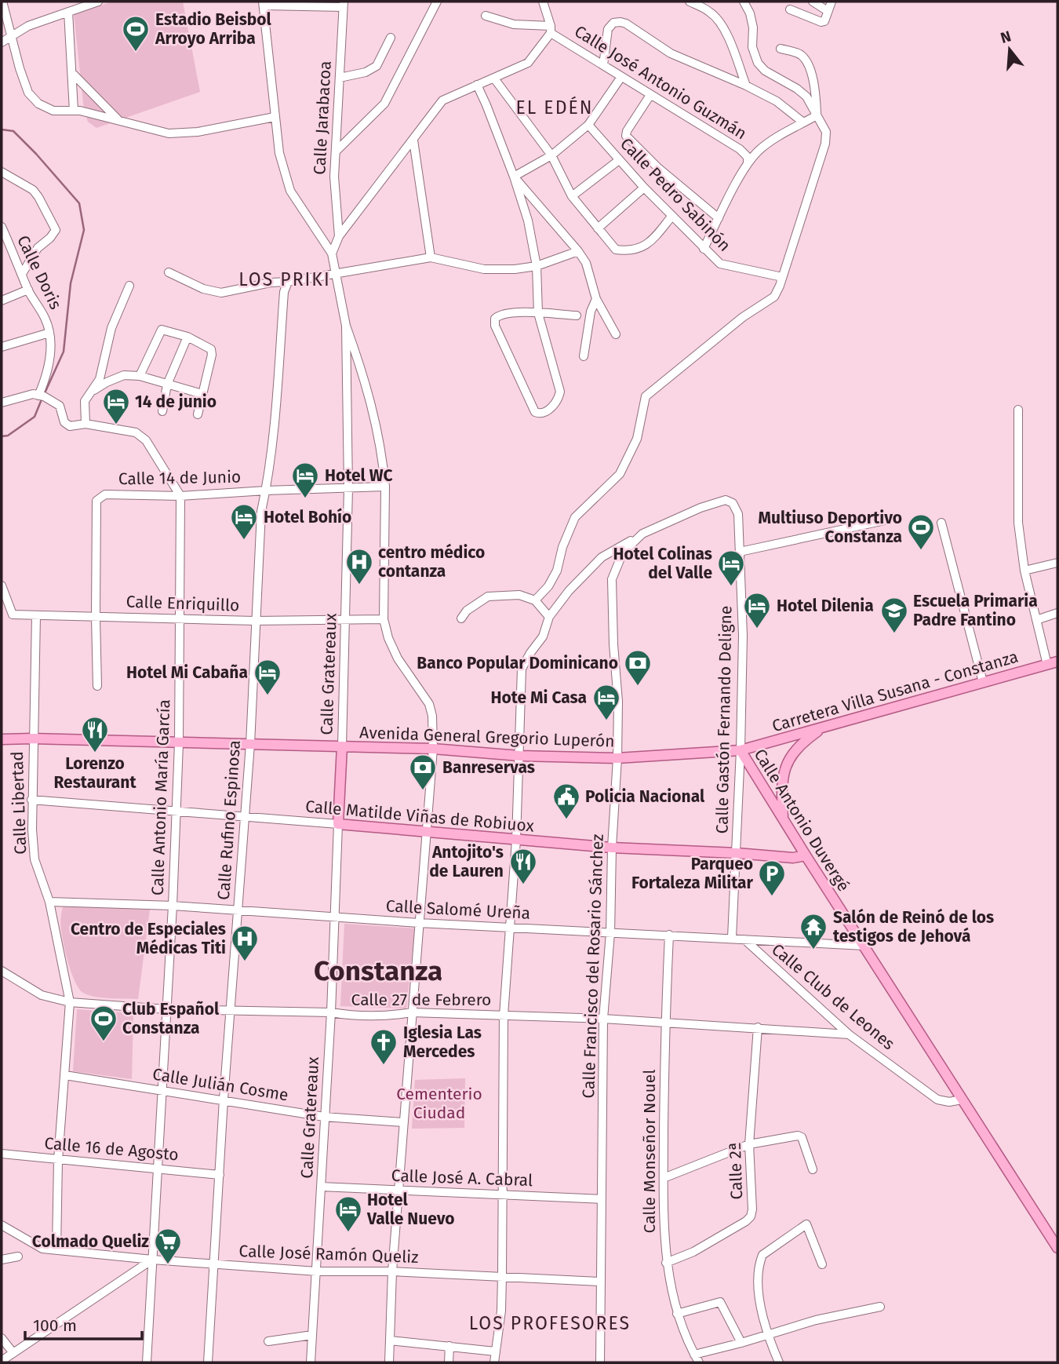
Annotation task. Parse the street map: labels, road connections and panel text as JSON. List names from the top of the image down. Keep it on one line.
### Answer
{"streets":{"main road":["Calle Gratereaux","Carretera Villa Susana - Constanza","Avenida General Gregorio Luperón","Calle Matilde Viñas de Robiuox","Calle Antonio Duvergé"],"street":["Calle José Antonio Guzmán","Calle Jarabacoa","Calle Pedro Sabinón","Calle Doris","Calle 14 de Junio","Calle Enriquillo","Calle Gastón Fernando Deligne","Calle Antonio María García","Calle Libertad","Calle Rufino Espinosa","Calle Salomé Ureña","Calle Francisco del Rosario Sánchez","Calle Club de Leones","Calle 27 de Febrero","Calle Julián Cosme","Calle 16 de Agosto","Calle Monseñor Nouel","Calle 2ª","Calle José A. Cabral","Calle José Ramón Queliz"]},"crossings":[["Calle 14 de Junio","Calle Enriquillo"],["Calle 14 de Junio","Calle Gratereaux"],["Calle 14 de Junio","Calle Antonio María García"],["Calle 14 de Junio","Calle Rufino Espinosa"],["Calle Enriquillo","Calle Gratereaux"],["Calle Enriquillo","Calle Antonio María García"],["Calle Enriquillo","Calle Libertad"],["Calle Enriquillo","Calle Rufino Espinosa"],["Calle Gratereaux","Avenida General Gregorio Luperón"],["Calle Gratereaux","Calle Matilde Viñas de Robiuox"],["Calle Gratereaux","Calle Salomé Ureña"],["Calle Gratereaux","Calle 27 de Febrero"],["Calle Gratereaux","Calle Julián Cosme"],["Calle Gratereaux","Calle José A. Cabral"],["Calle Gratereaux","Calle José Ramón Queliz"],["Carretera Villa Susana - Constanza","Calle Gastón Fernando Deligne"],["Carretera Villa Susana - Constanza","Avenida General Gregorio Luperón"],["Carretera Villa Susana - Constanza","Calle Antonio Duvergé"],["Calle Gastón Fernando Deligne","Avenida General Gregorio Luperón"],["Calle Gastón Fernando Deligne","Calle Matilde Viñas de Robiuox"],["Calle Gastón Fernando Deligne","Calle Antonio Duvergé"],["Calle Gastón Fernando Deligne","Calle Salomé Ureña"],["Calle Gastón Fernando Deligne","Calle Francisco del Rosario Sánchez"],["Avenida General Gregorio Luperón","Calle Antonio María García"],["Avenida General Gregorio Luperón","Calle Libertad"],["Avenida General Gregorio Luperón","Calle Rufino Espinosa"],["Avenida General Gregorio Luperón","Calle Antonio Duvergé"],["Avenida General Gregorio Luperón","Calle Francisco del Rosario Sánchez"],["Calle Antonio María García","Calle Matilde Viñas de Robiuox"],["Calle Antonio María García","Calle Salomé Ureña"],["Calle Antonio María García","Calle 27 de Febrero"],["Calle Antonio María García","Calle Julián Cosme"],["Calle Antonio María García","Calle 16 de Agosto"],["Calle Antonio María García","Calle José Ramón Queliz"],["Calle Libertad","Calle Matilde Viñas de Robiuox"],["Calle Libertad","Calle Salomé Ureña"],["Calle Libertad","Calle 27 de Febrero"],["Calle Libertad","Calle Julián Cosme"],["Calle Libertad","Calle 16 de Agosto"],["Calle Libertad","Calle José Ramón Queliz"],["Calle Matilde Viñas de Robiuox","Calle Rufino Espinosa"],["Calle Matilde Viñas de Robiuox","Calle Antonio Duvergé"],["Calle Matilde Viñas de Robiuox","Calle Francisco del Rosario Sánchez"],["Calle Rufino Espinosa","Calle Salomé Ureña"],["Calle Rufino Espinosa","Calle 27 de Febrero"],["Calle Rufino Espinosa","Calle Julián Cosme"],["Calle Rufino Espinosa","Calle 16 de Agosto"],["Calle Rufino Espinosa","Calle José Ramón Queliz"],["Calle Antonio Duvergé","Calle Salomé Ureña"],["Calle Antonio Duvergé","Calle Club de Leones"],["Calle Salomé Ureña","Calle Francisco del Rosario Sánchez"],["Calle Salomé Ureña","Calle Club de Leones"],["Calle Salomé Ureña","Calle Monseñor Nouel"],["Calle Francisco del Rosario Sánchez","Calle 27 de Febrero"],["Calle Francisco del Rosario Sánchez","Calle José A. Cabral"],["Calle Francisco del Rosario Sánchez","Calle José Ramón Queliz"],["Calle Club de Leones","Calle 27 de Febrero"],["Calle 27 de Febrero","Calle Monseñor Nouel"],["Calle 27 de Febrero","Calle 2ª"],["Calle Monseñor Nouel","Calle 2ª"]],"districts":["EL EDÉN","LOS PRIKI","Constanza","LOS PROFESORES"],"parks":["Cementerio Ciudad"],"places":{"sports":["Estadio Beisbol Arroyo Arriba","Multiuso Deportivo Constanza","Club Español Constanza"],"hotel":["14 de junio","Hotel WC","Hotel Bohío","Hotel Colinas del Valle","Hotel Dilenia","Hotel Mi Cabaña","Hote Mi Casa","Hotel Valle Nuevo"],"hospital":["centro médico contanza","Centro de Especiales Médicas Titi"],"school or university":["Escuela Primaria Padre Fantino"],"bank":["Banco Popular Dominicano","Banreservas"],"restaurant":["Lorenzo Restaurant","Antojito's de Lauren"],"public building":["Policia Nacional"],"parking":["Parqueo Fortaleza Militar"],"temple":["Salón de Reinó de los testigos de Jehová"],"church":["Iglesia Las Mercedes"],"supermarket":["Colmado Queliz"]},"scale_bar":"100 m","north":"top"}
